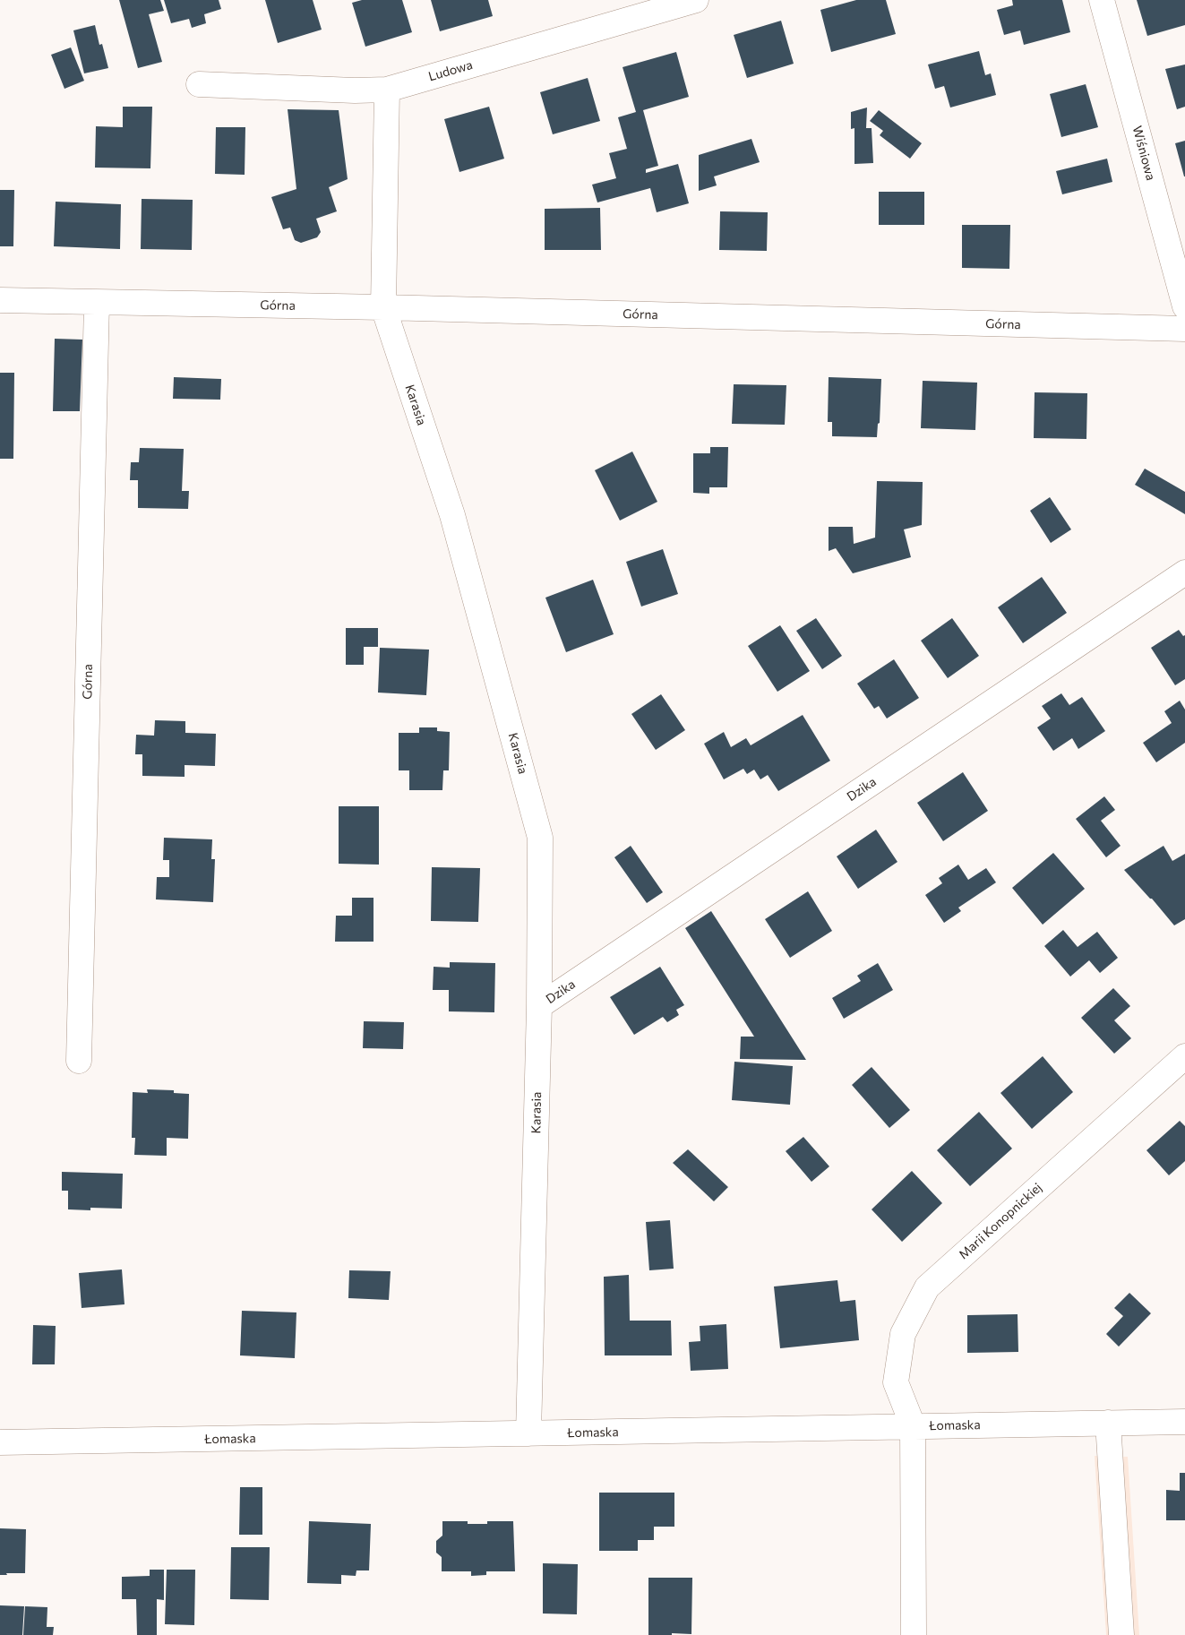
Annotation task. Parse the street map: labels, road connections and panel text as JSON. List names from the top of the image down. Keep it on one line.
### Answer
{"streets":{"street":["Ludowa","Wiśniowa","Górna","Karasia","Dzika","Marii Konopnickiej","Łomaska"]},"crossings":[["Ludowa","Karasia"],["Górna","Karasia"],["Karasia","Dzika"],["Karasia","Łomaska"],["Marii Konopnickiej","Łomaska"]]}
